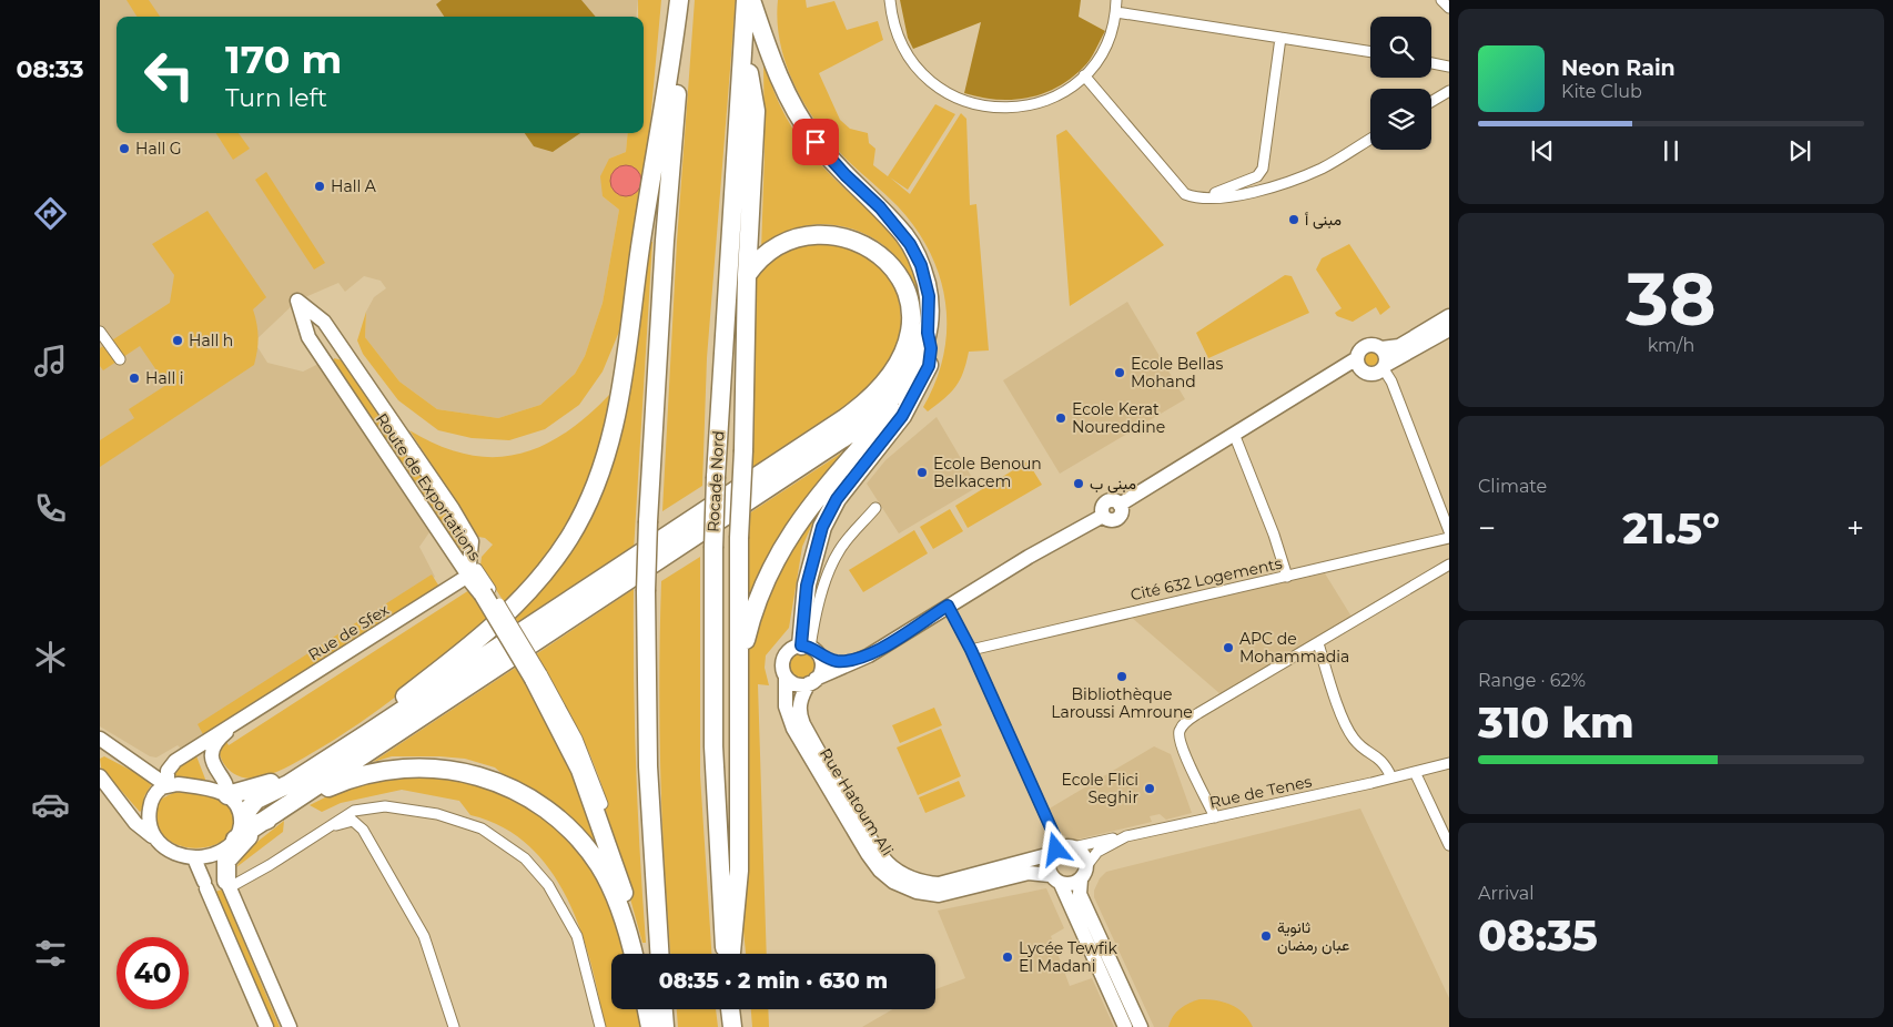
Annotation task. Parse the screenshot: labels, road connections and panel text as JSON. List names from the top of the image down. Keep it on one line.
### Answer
{"streets":{"highway":["Rocade Nord"],"street":["Route de Exportations","Cité 632 Logements","Rue de Sfex","Rue de Tenes","Rue Hatoum Ali"]},"crossings":[["Route de Exportations","Rue de Sfex"],["Rue de Tenes","Rue Hatoum Ali"]],"places":["Hall G","Hall A","مبنى أ","Hall h","Ecole Bellas Mohand","Hall i","Ecole Kerat Noureddine","Ecole Benoun Belkacem","مبنى ب","APC de Mohammadia","Bibliothèque Laroussi Amroune","Ecole Flici Seghir","ثانوية عبان رمضان","Lycée Tewfik El Madani"],"page":{"tabs":"08:33","turn":["170 m","Turn left"],"song":["Neon Rain","Kite Club"],"tile":[["38","km/h"],"Climate",["Range · 62%","310 km"],["Arrival","08:35"]],"heat":["−","21.5°","+"],"limit":"40","trip":"08:35 · 2 min · 630 m"}}
